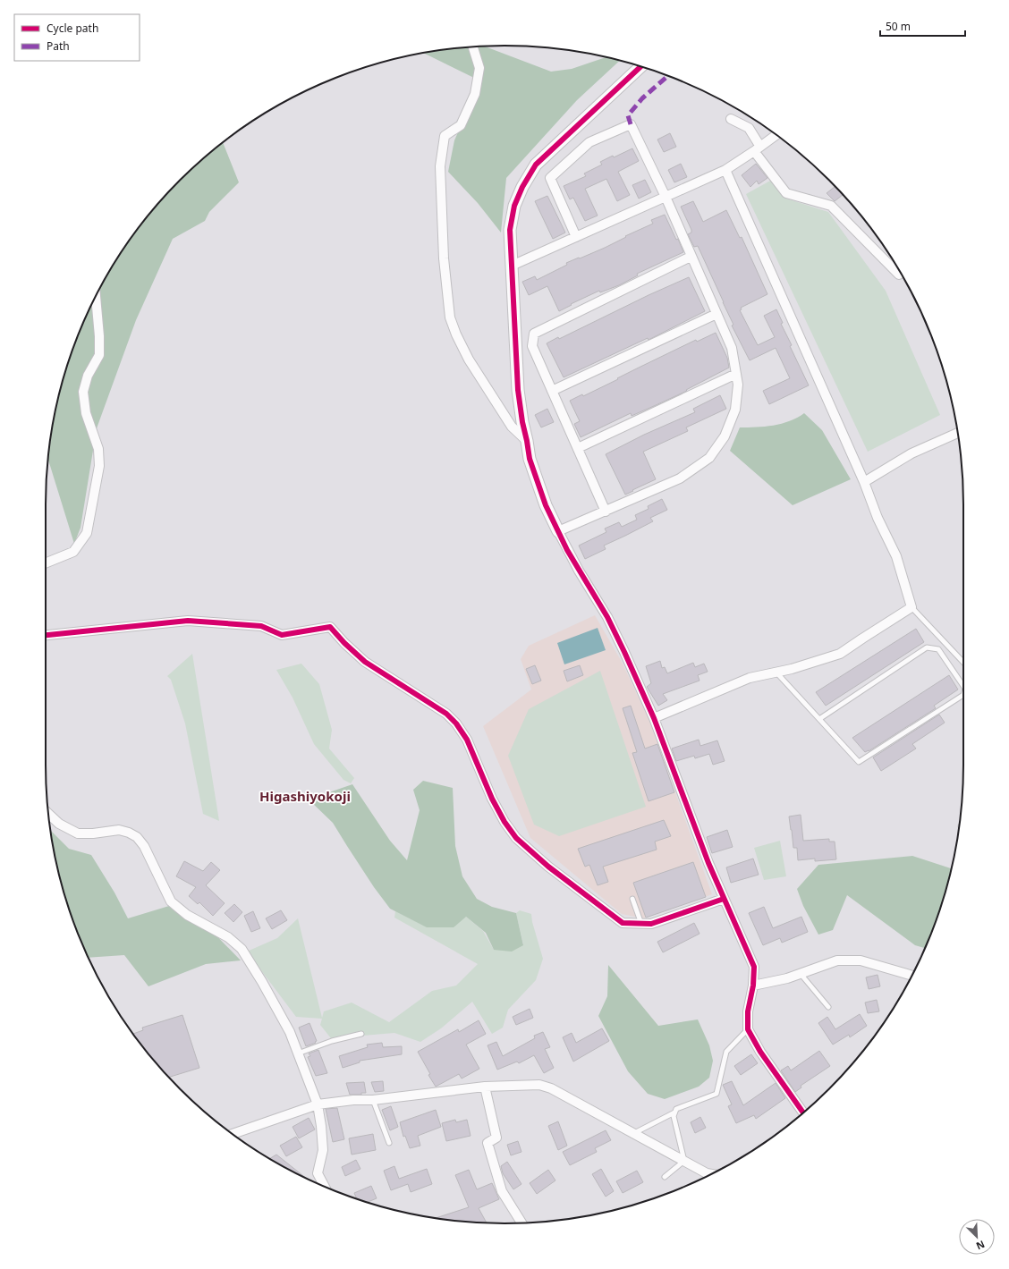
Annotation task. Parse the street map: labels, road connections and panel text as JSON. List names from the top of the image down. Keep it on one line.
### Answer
{"districts":["Higashiyokoji"],"legend":["Cycle path","Path"],"scale_bar":"50 m","north":"bottom right"}
